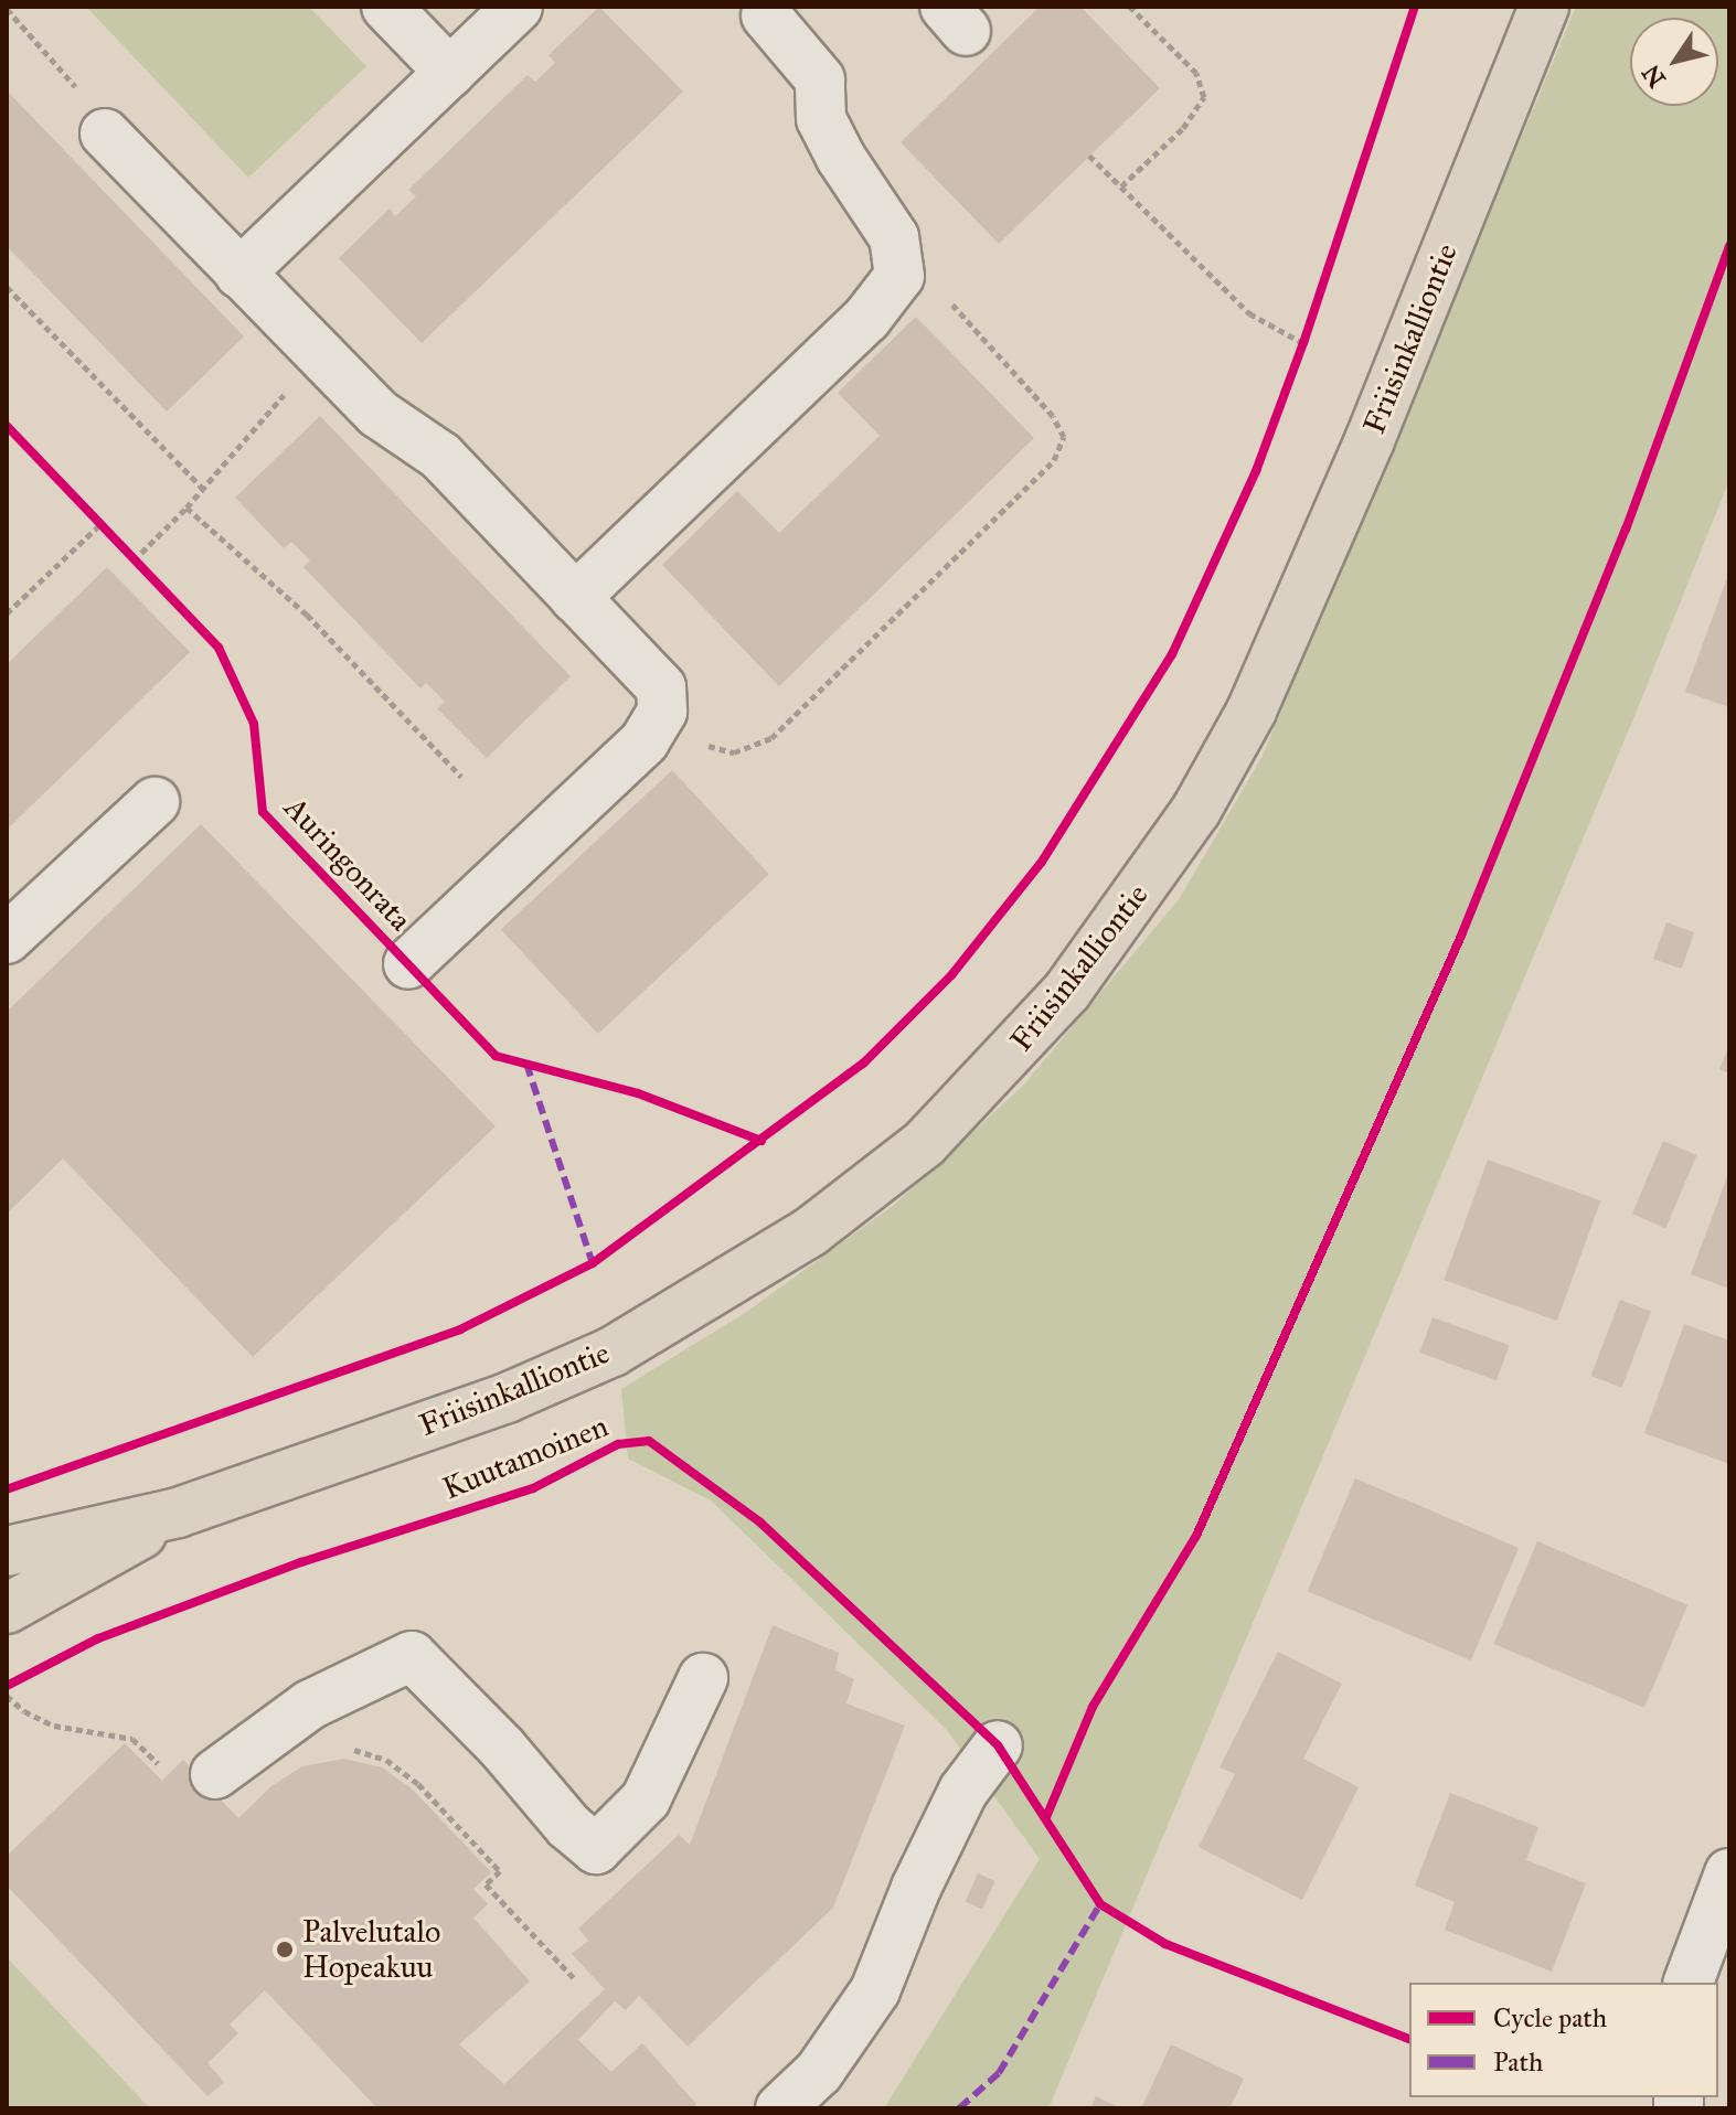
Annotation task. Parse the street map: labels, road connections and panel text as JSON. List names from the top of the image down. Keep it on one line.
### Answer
{"streets":{"main road":["Friisinkalliontie"],"cycle path":["Auringonrata","Kuutamoinen"]},"places":["Palvelutalo Hopeakuu"],"legend":["Cycle path","Path"],"north":"bottom left"}
